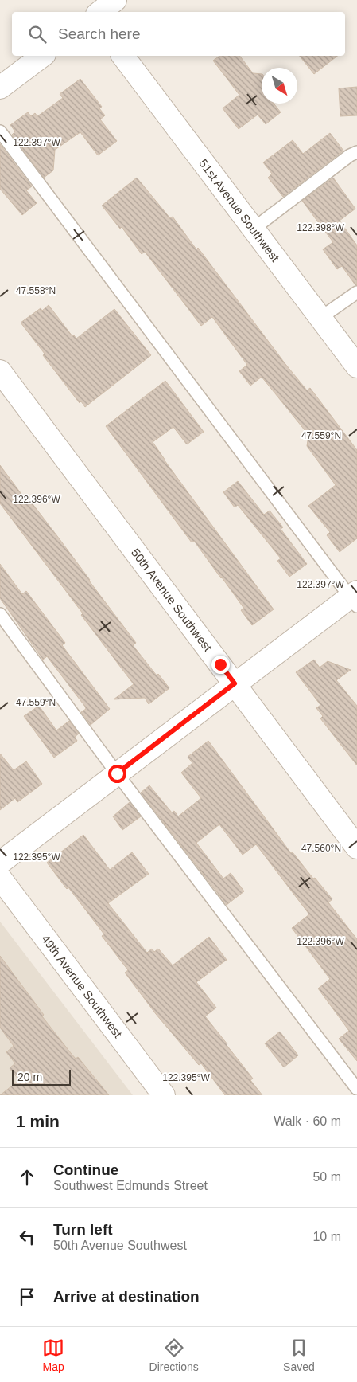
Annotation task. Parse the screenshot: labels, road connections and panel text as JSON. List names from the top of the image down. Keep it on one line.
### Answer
{"streets":{"street":["51st Avenue Southwest","50th Avenue Southwest","49th Avenue Southwest"]},"scale_bar":"20 m","north":"bottom right","page":{"search":"Search here","scale":"20 m","heading":["1 min","Walk · 60 m"],"list":[["Continue","Southwest Edmunds Street","50 m"],["Turn left","50th Avenue Southwest","10 m"],"Arrive at destination"],"nav":["Map","Directions","Saved"]},"coordinates":["122.397°W","122.398°W","47.558°N","47.559°N","122.396°W","47.560°N","122.395°W"]}
